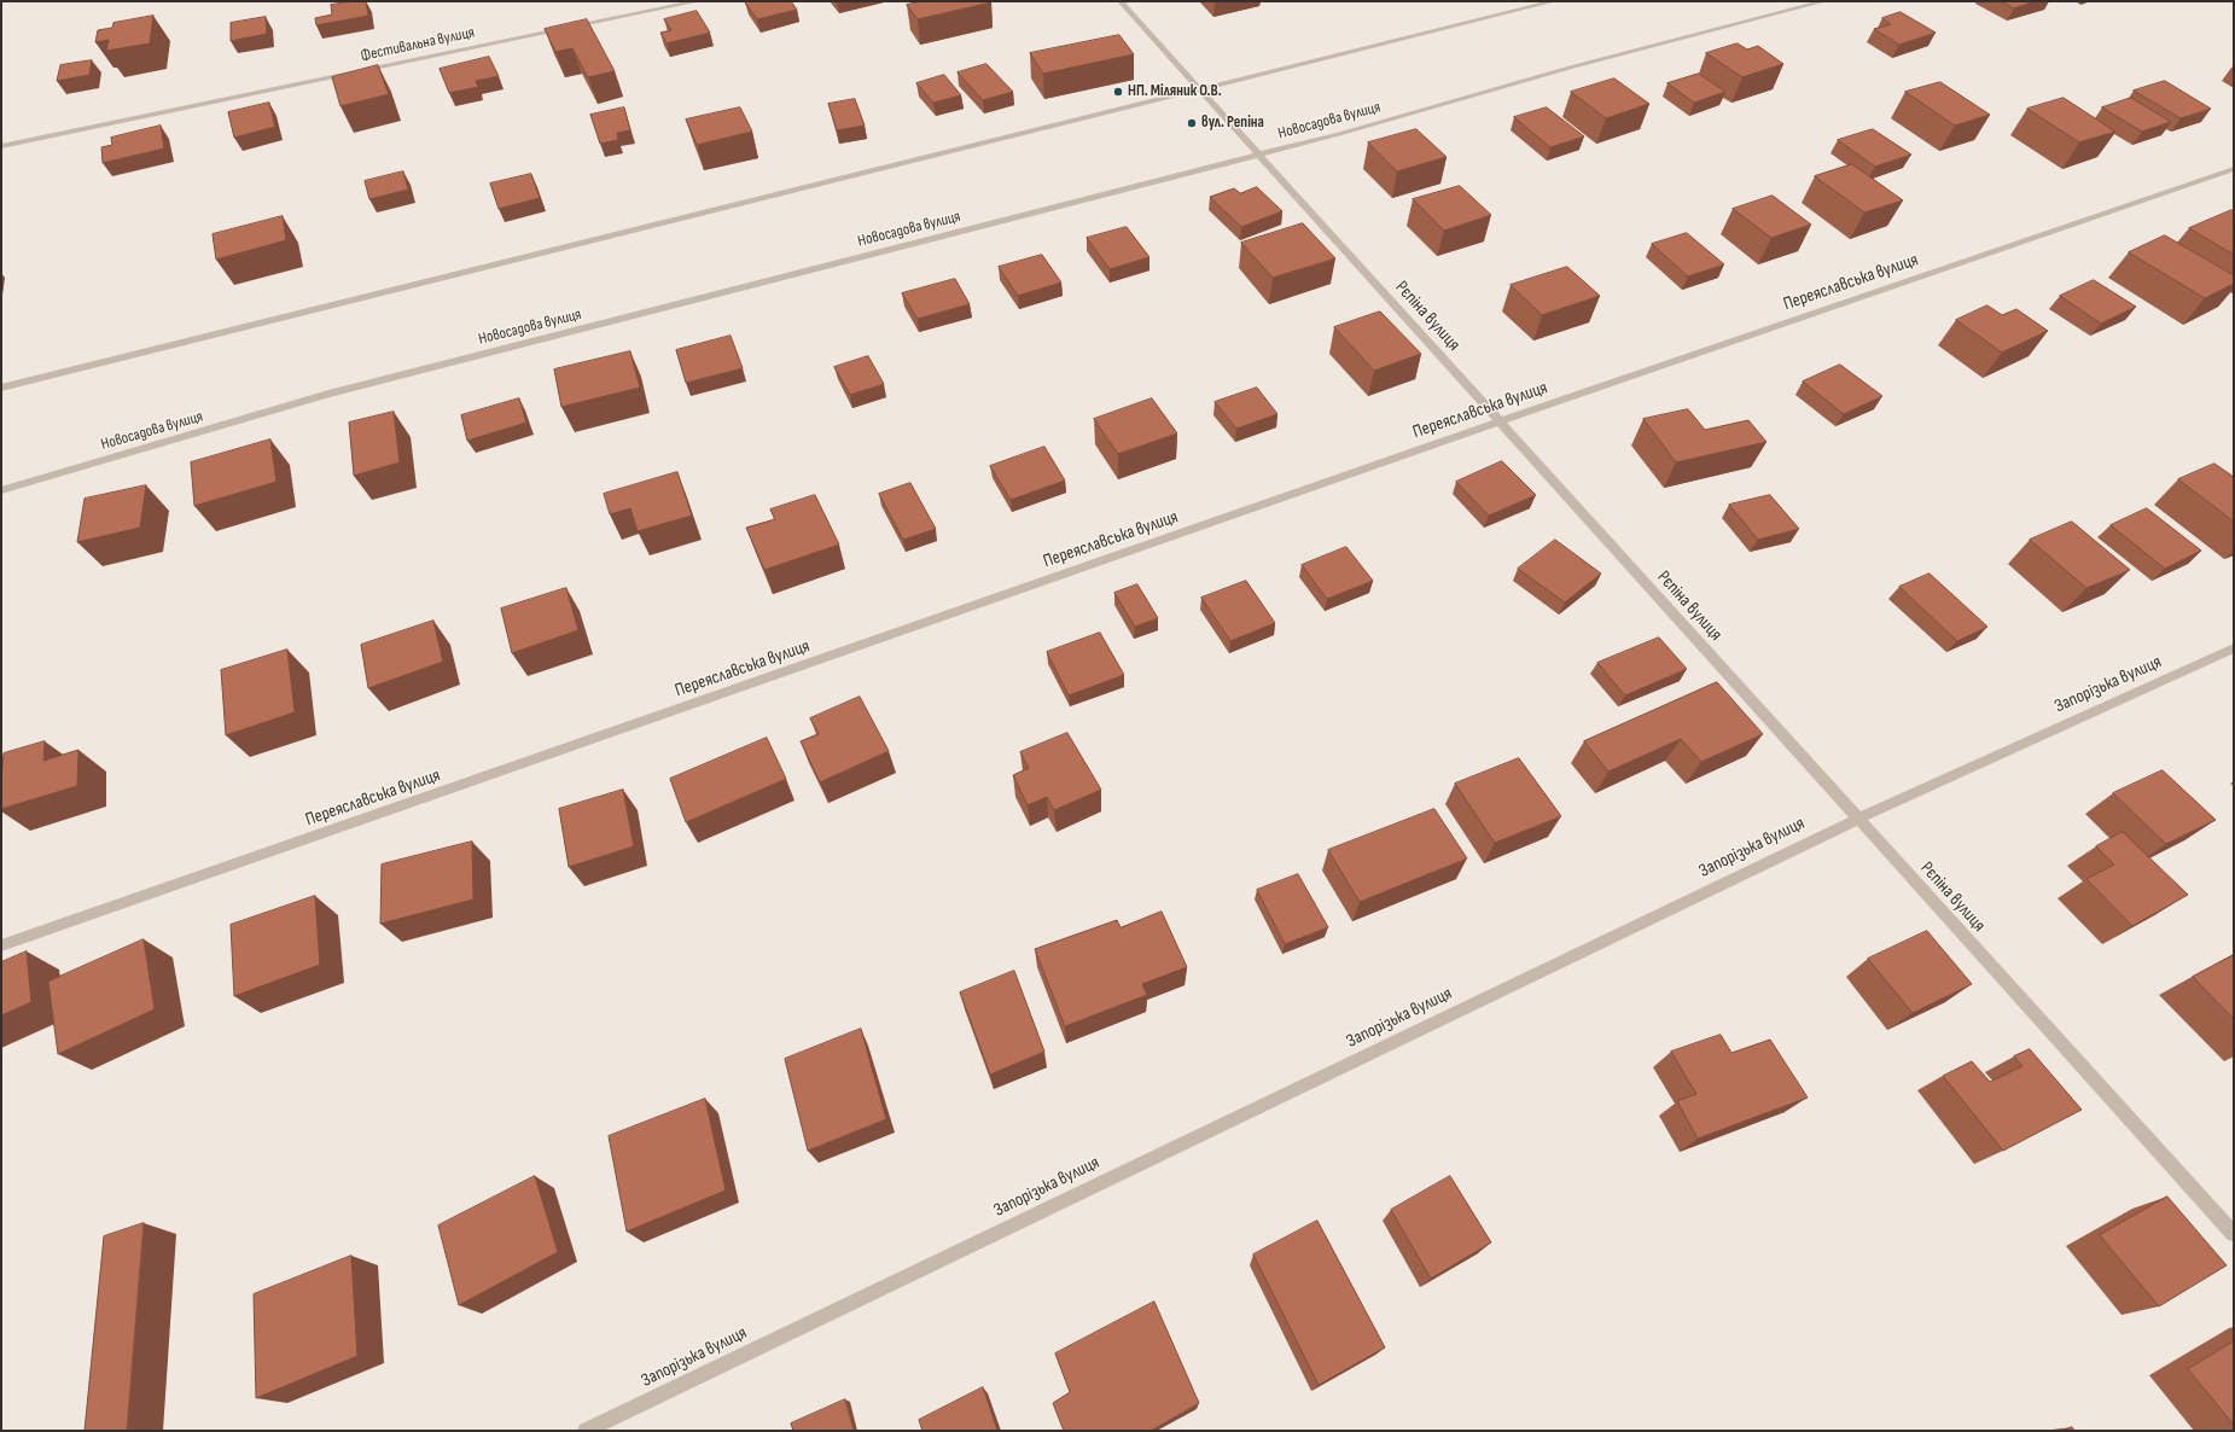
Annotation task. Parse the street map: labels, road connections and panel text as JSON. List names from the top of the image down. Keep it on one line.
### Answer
{"streets":{"street":["Фестивальна вулиця","Новосадова вулиця","Переяславська вулиця","Рєпіна вулиця","Запорізька вулиця"]},"crossings":[["Новосадова вулиця","Рєпіна вулиця"],["Переяславська вулиця","Рєпіна вулиця"],["Рєпіна вулиця","Запорізька вулиця"]],"places":["НП. Міляник О.В.","вул. Репіна"]}
